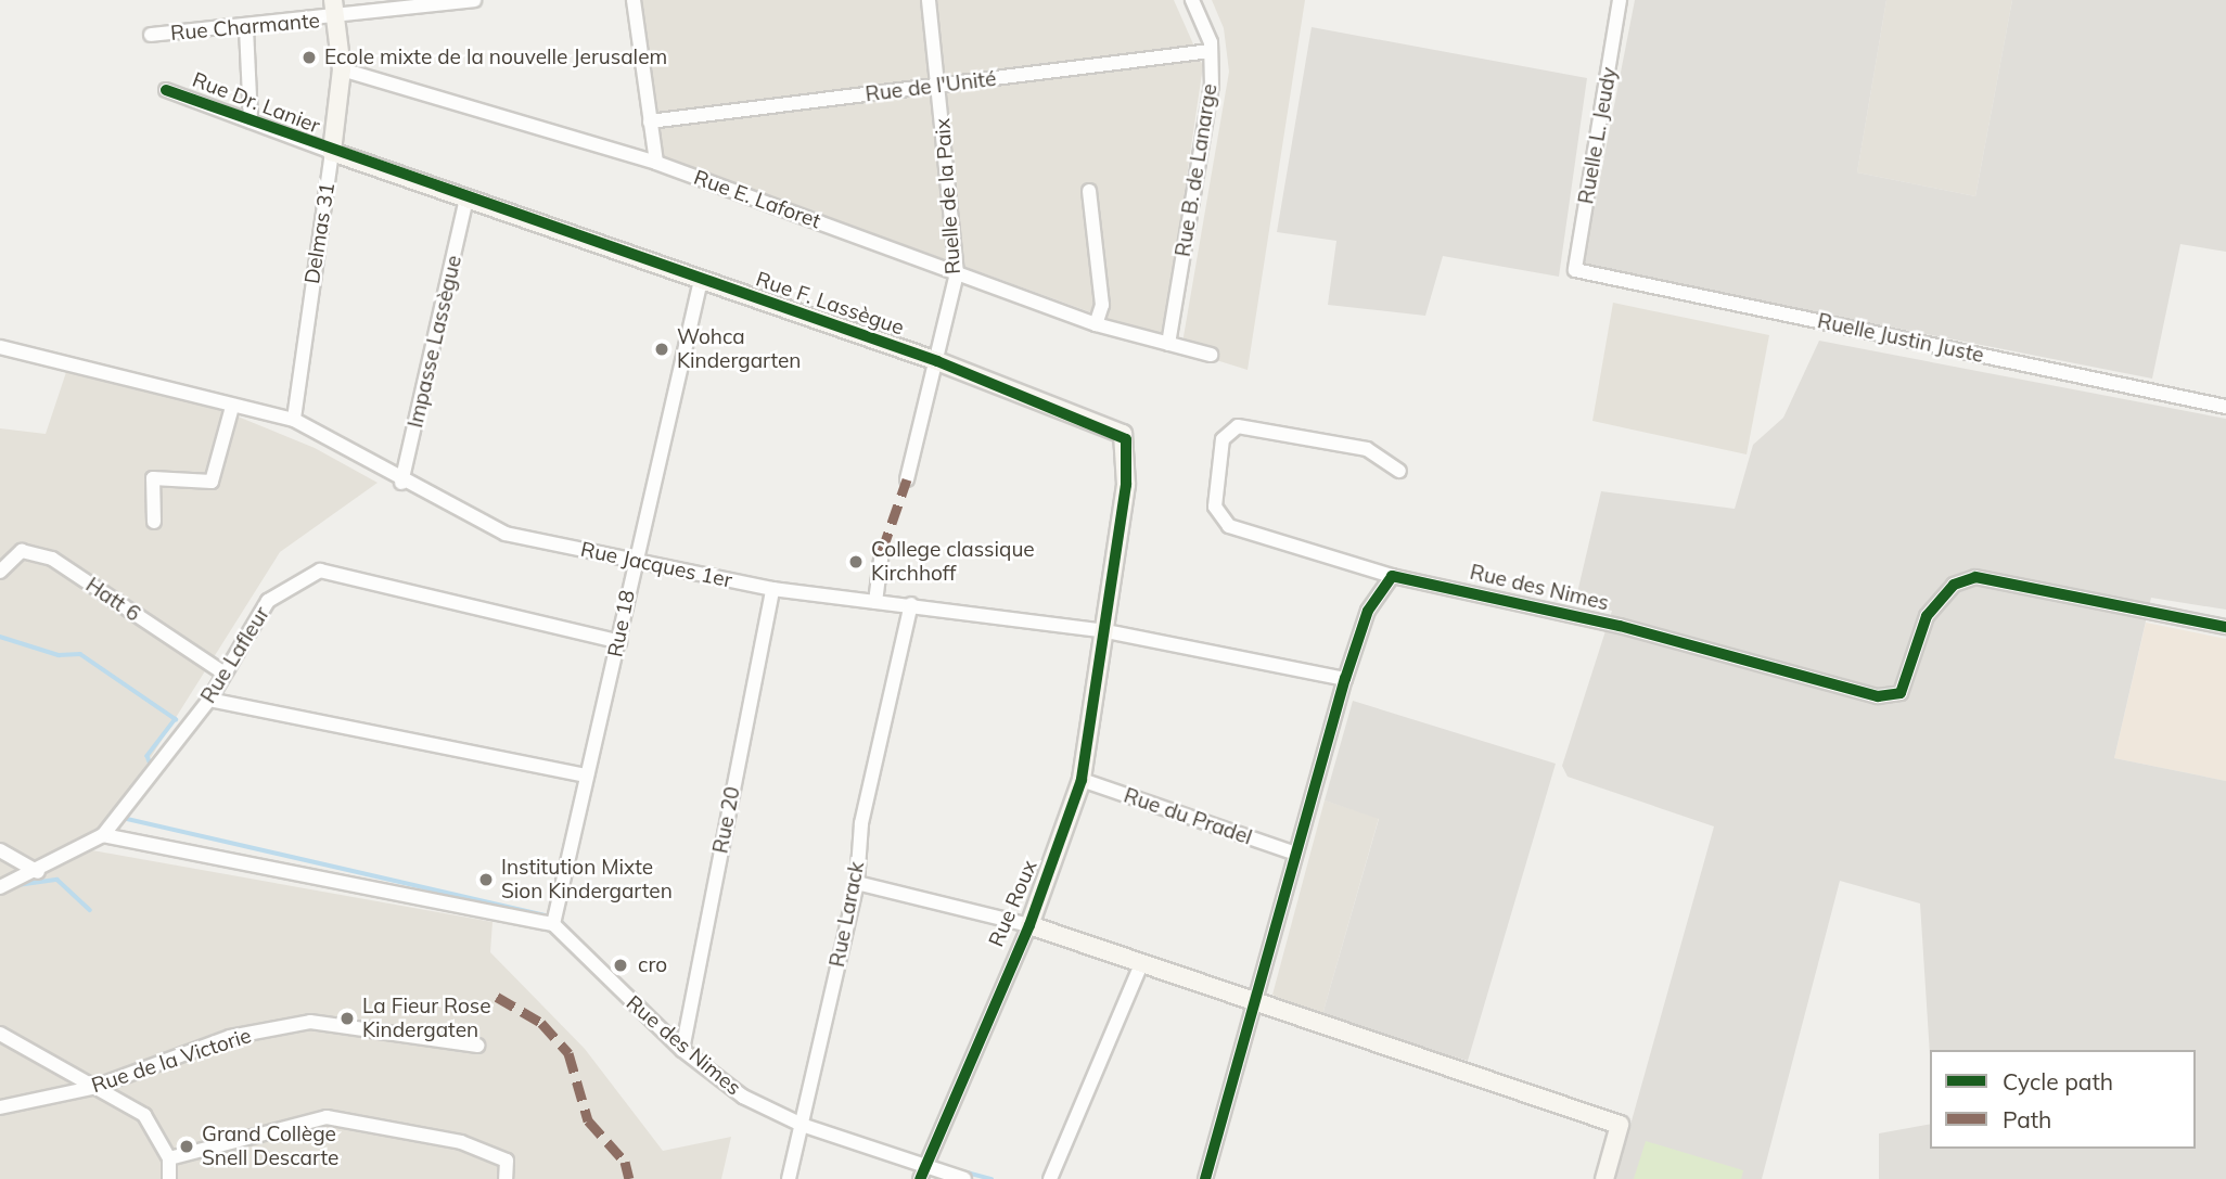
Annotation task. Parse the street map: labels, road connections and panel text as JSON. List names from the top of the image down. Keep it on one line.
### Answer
{"streets":{"street":["Rue Charmante","Rue de l'Unité","Rue Dr. Lanier","Ruelle L. Jeudy","Rue B. de Lanarge","Ruelle de la Paix","Rue E. Laforet","Delmas 31","Rue F. Lassègue","Ruelle Justin Juste","Impasse Lassègue","Rue Jacques 1er","Rue des Nimes","Hatt 6","Rue 18","Rue Lafleur","Rue du Pradel","Rue 20","Rue Roux","Rue Larack","Rue de la Victorie"]},"crossings":[["Rue Charmante","Delmas 31"],["Rue de l'Unité","Rue B. de Lanarge"],["Rue de l'Unité","Ruelle de la Paix"],["Rue Dr. Lanier","Delmas 31"],["Rue Dr. Lanier","Rue F. Lassègue"],["Ruelle L. Jeudy","Ruelle Justin Juste"],["Rue B. de Lanarge","Rue E. Laforet"],["Ruelle de la Paix","Rue E. Laforet"],["Ruelle de la Paix","Rue F. Lassègue"],["Rue E. Laforet","Delmas 31"],["Delmas 31","Rue F. Lassègue"],["Delmas 31","Rue Jacques 1er"],["Rue F. Lassègue","Impasse Lassègue"],["Rue F. Lassègue","Rue Jacques 1er"],["Rue F. Lassègue","Rue 18"],["Rue F. Lassègue","Rue Roux"],["Impasse Lassègue","Rue Jacques 1er"],["Rue Jacques 1er","Rue 18"],["Rue Jacques 1er","Rue 20"],["Rue Jacques 1er","Rue Roux"],["Rue Jacques 1er","Rue Larack"],["Rue des Nimes","Rue 18"],["Rue des Nimes","Rue 20"],["Rue des Nimes","Rue Roux"],["Rue des Nimes","Rue Larack"],["Hatt 6","Rue Lafleur"],["Rue 18","Rue Lafleur"],["Rue du Pradel","Rue Roux"]],"places":["Ecole mixte de la nouvelle Jerusalem","Wohca Kindergarten","College classique Kirchhoff","Institution Mixte Sion Kindergarten","cro","La Fieur Rose Kindergaten","Grand Collège Snell Descarte"],"legend":["Cycle path","Path"]}
